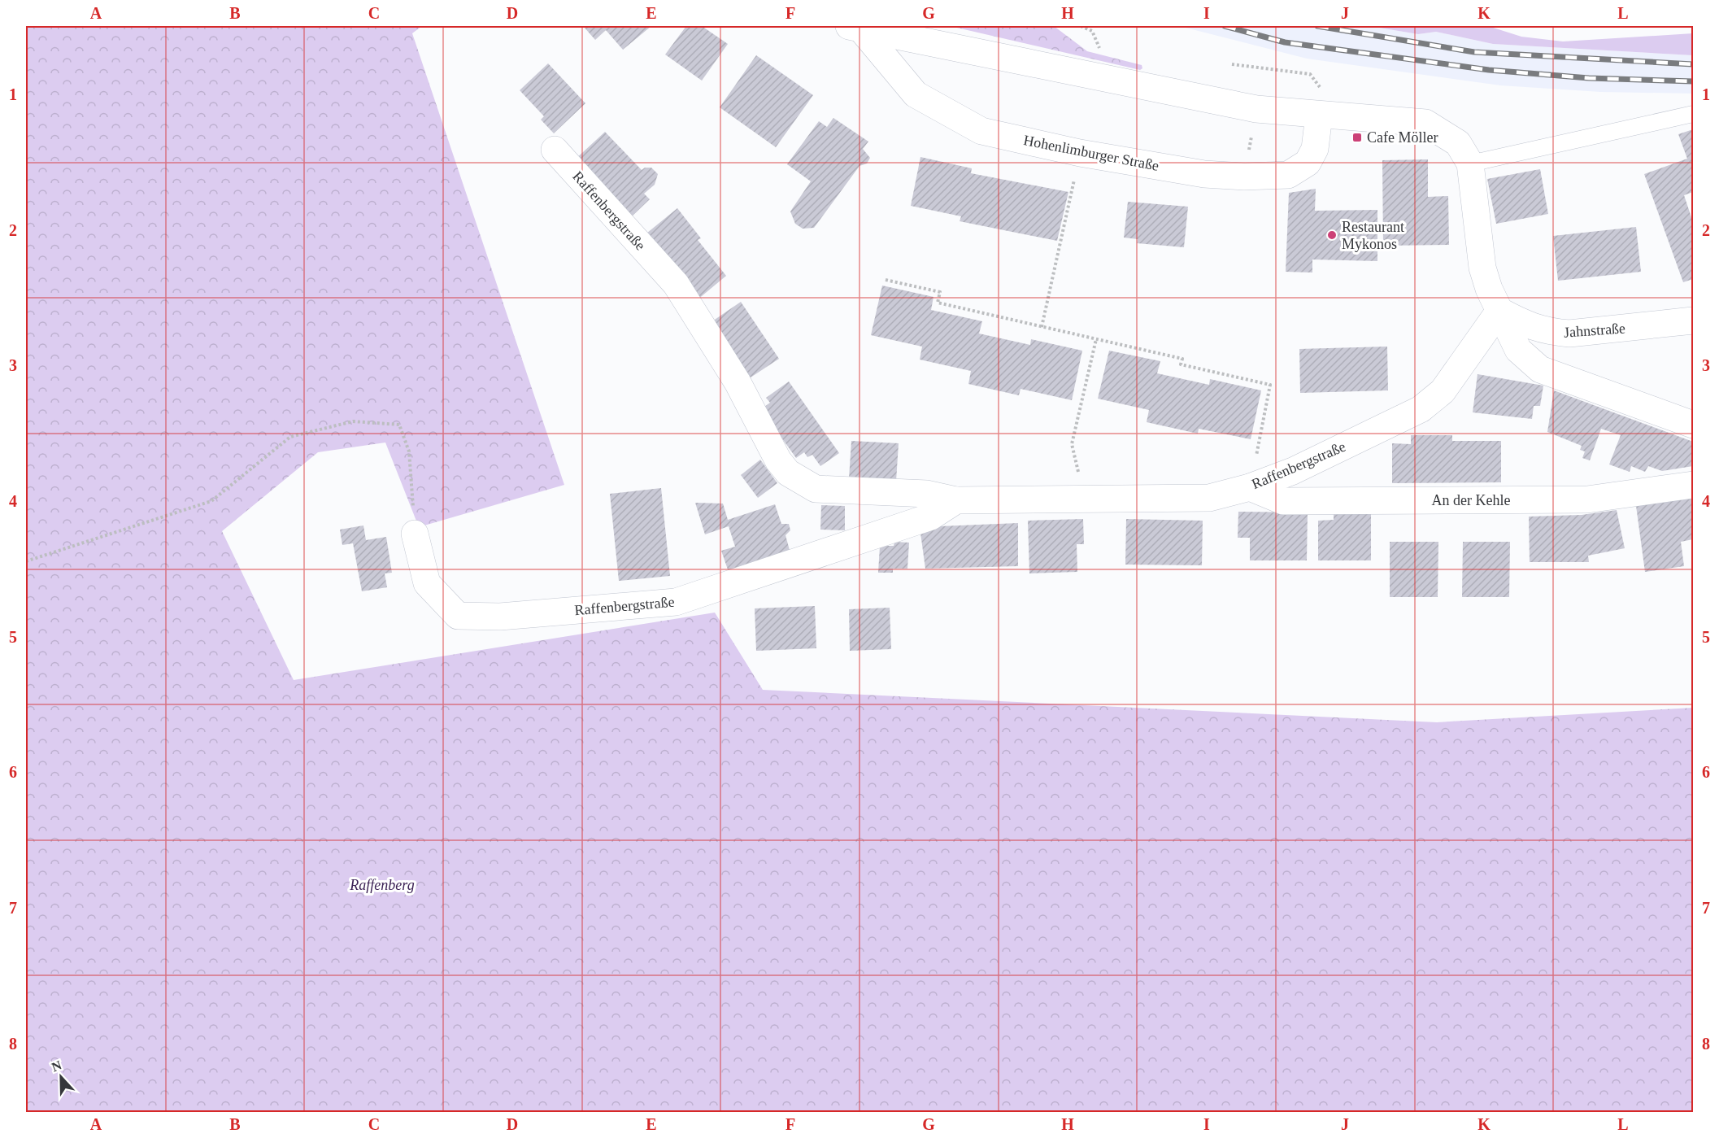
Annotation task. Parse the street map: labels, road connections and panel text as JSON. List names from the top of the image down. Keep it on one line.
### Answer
{"streets":{"street":["Hohenlimburger Straße","Raffenbergstraße","Jahnstraße","An der Kehle"]},"crossings":[["Hohenlimburger Straße","Raffenbergstraße"],["Hohenlimburger Straße","Jahnstraße"],["Raffenbergstraße","Jahnstraße"],["Raffenbergstraße","An der Kehle"]],"parks":["Raffenberg"],"places":{"transit":["Cafe Möller"],"other":["Restaurant Mykonos"]},"north":"top","grid":{"columns":["A","B","C","D","E","F","G","H","I","J","K","L"],"rows":["1","2","3","4","5","6","7","8"]}}
